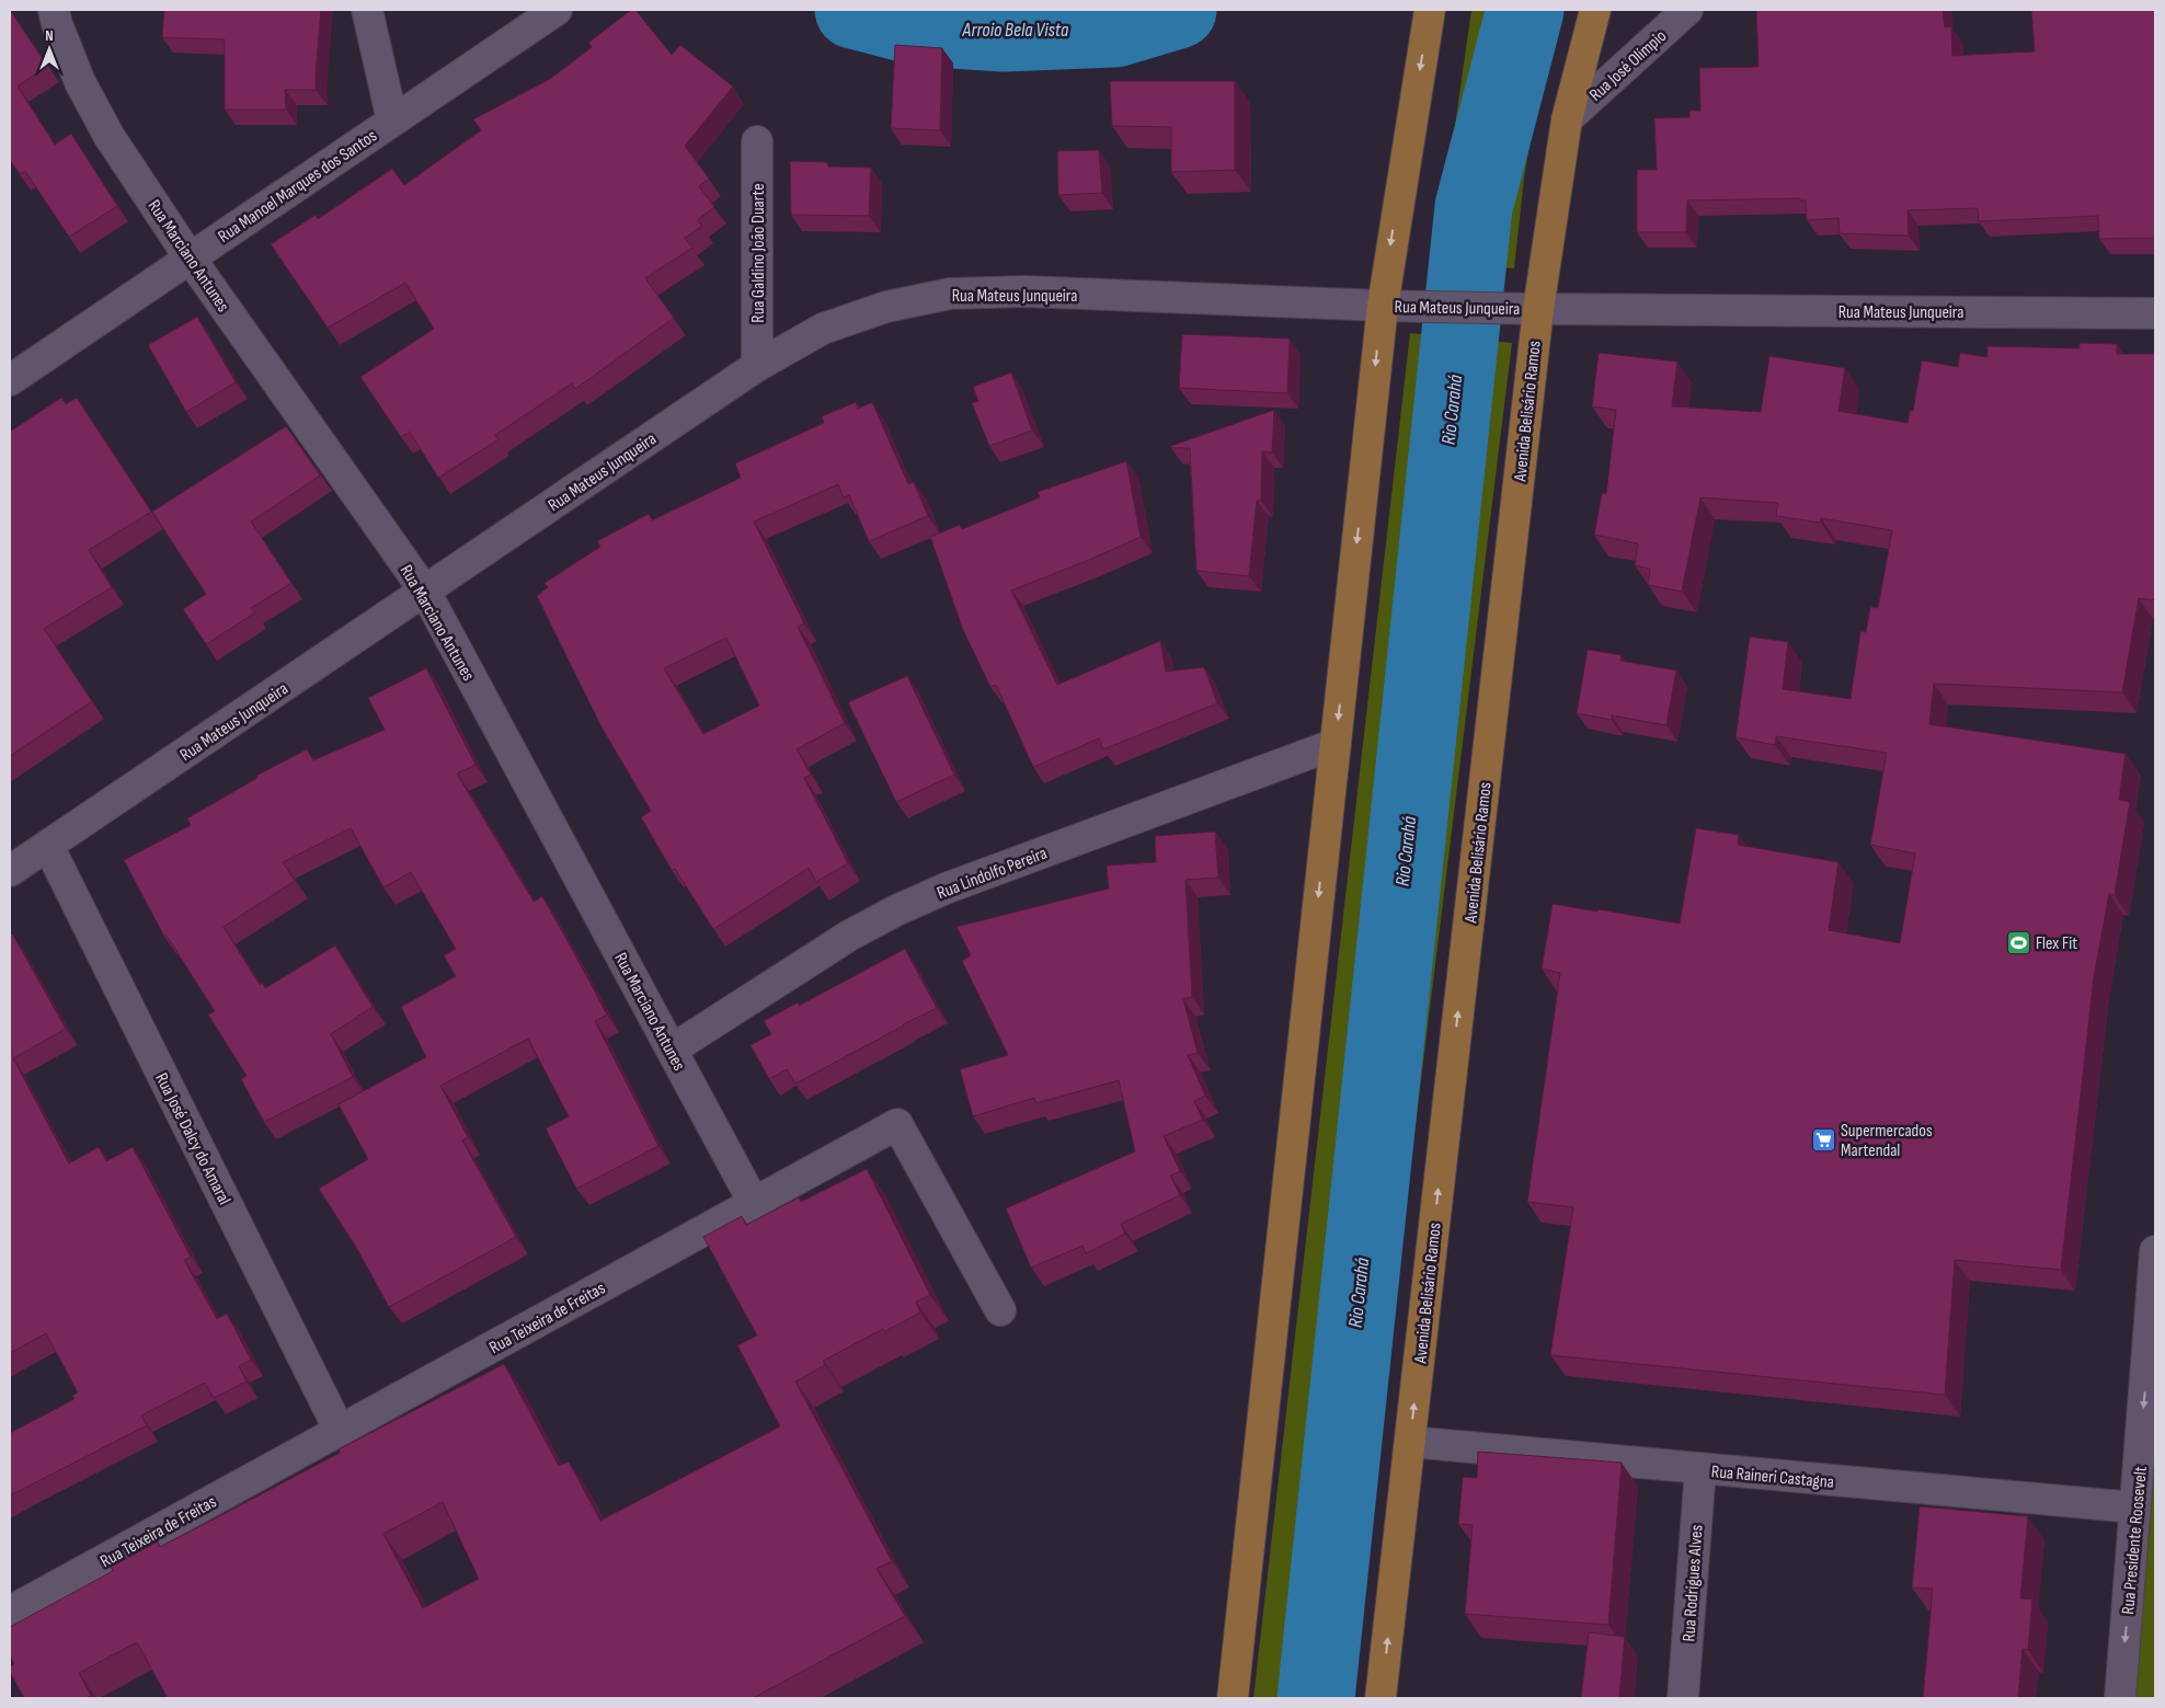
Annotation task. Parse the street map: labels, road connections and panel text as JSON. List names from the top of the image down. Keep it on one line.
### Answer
{"streets":{"main road":["Avenida Belisário Ramos"],"street":["Rua José Olímpio","Rua Manoel Marques dos Santos","Rua Galdino João Duarte","Rua Marciano Antunes","Rua Mateus Junqueira","Rua Lindolfo Pereira","Rua José Dalcy do Amaral","Rua Teixeira de Freitas","Rua Raineri Castagna","Rua Presidente Roosevelt","Rua Rodrigues Alves"]},"crossings":[["Rua José Olímpio","Avenida Belisário Ramos"],["Rua Manoel Marques dos Santos","Rua Marciano Antunes"],["Rua Galdino João Duarte","Rua Mateus Junqueira"],["Rua Marciano Antunes","Rua Mateus Junqueira"],["Rua Marciano Antunes","Rua Lindolfo Pereira"],["Rua Marciano Antunes","Rua Teixeira de Freitas"],["Rua Mateus Junqueira","Avenida Belisário Ramos"],["Rua Mateus Junqueira","Rua José Dalcy do Amaral"],["Avenida Belisário Ramos","Rua Raineri Castagna"],["Rua José Dalcy do Amaral","Rua Teixeira de Freitas"],["Rua Raineri Castagna","Rua Presidente Roosevelt"],["Rua Raineri Castagna","Rua Rodrigues Alves"]],"one_way":["Rua Presidente Roosevelt"],"water":["Arroio Bela Vista","Rio Carahá"],"places":{"sports":["Flex Fit"],"supermarket":["Supermercados Martendal"]},"north":"top"}
